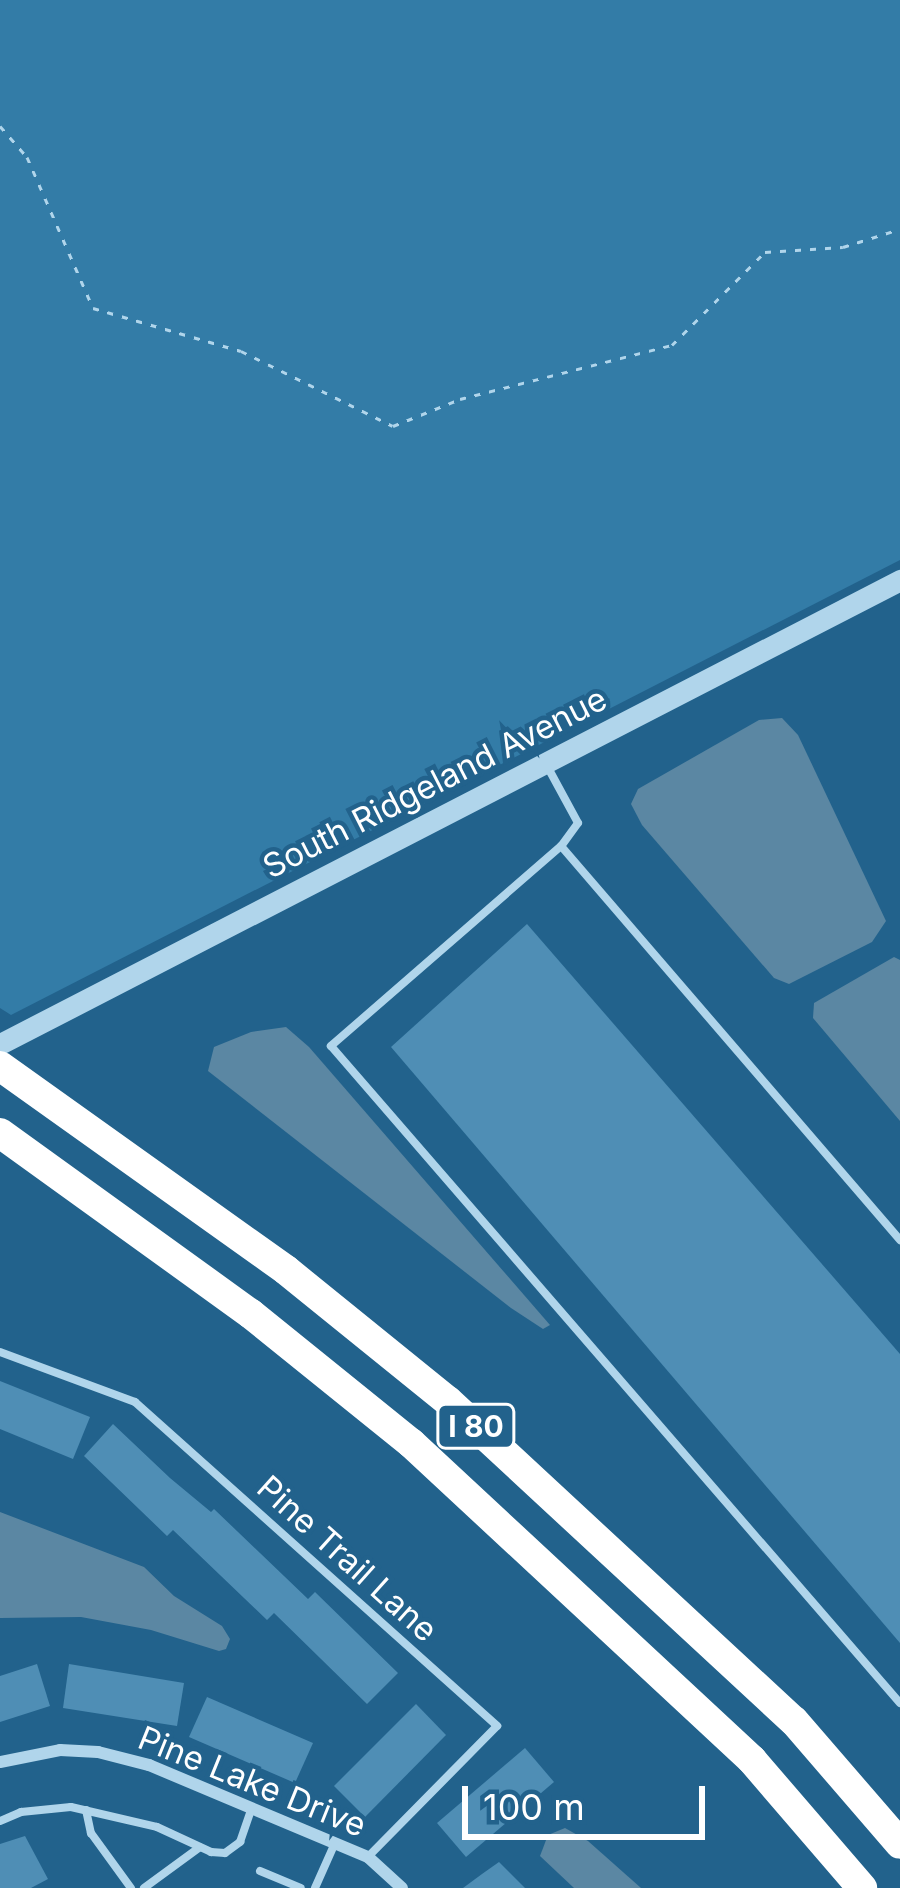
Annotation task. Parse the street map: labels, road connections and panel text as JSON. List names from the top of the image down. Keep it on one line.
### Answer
{"streets":{"highway":["I 80"],"street":["South Ridgeland Avenue","Pine Lake Drive"],"lane":["Pine Trail Lane"]},"crossings":[["Pine Trail Lane","Pine Lake Drive"]],"scale_bar":"100 m"}
